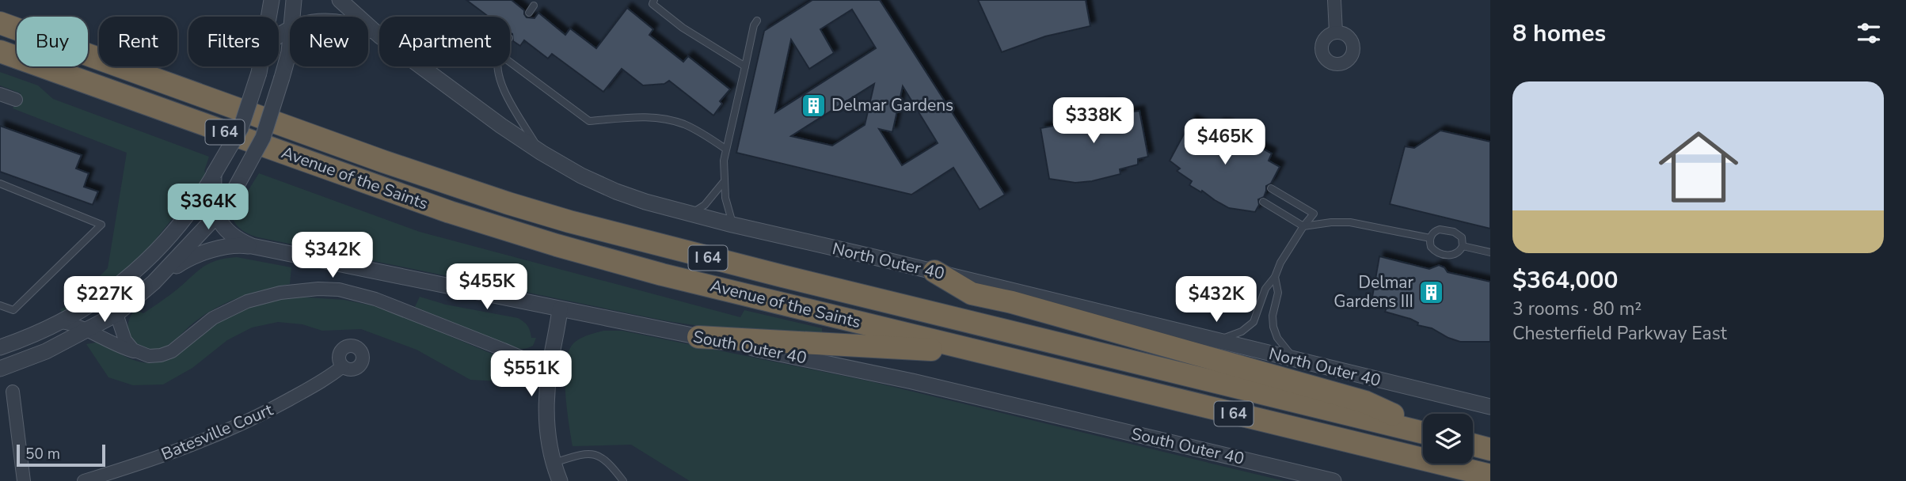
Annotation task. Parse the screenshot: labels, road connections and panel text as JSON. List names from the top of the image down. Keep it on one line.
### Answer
{"streets":{"highway":["I 64","Avenue of the Saints"],"street":["North Outer 40","South Outer 40","Batesville Court"]},"places":{"building":["Delmar Gardens","Delmar Gardens III"]},"scale_bar":"50 m","page":{"heading":"8 homes","chip":["Buy","Rent","Filters","New","Apartment"],"list":[{"name":"$364,000","note":"3 rooms · 80 m² · Chesterfield Parkway East"}],"price":["$338K","$465K","$364K","$342K","$455K","$227K","$432K","$551K"],"scale":"50 m"}}
